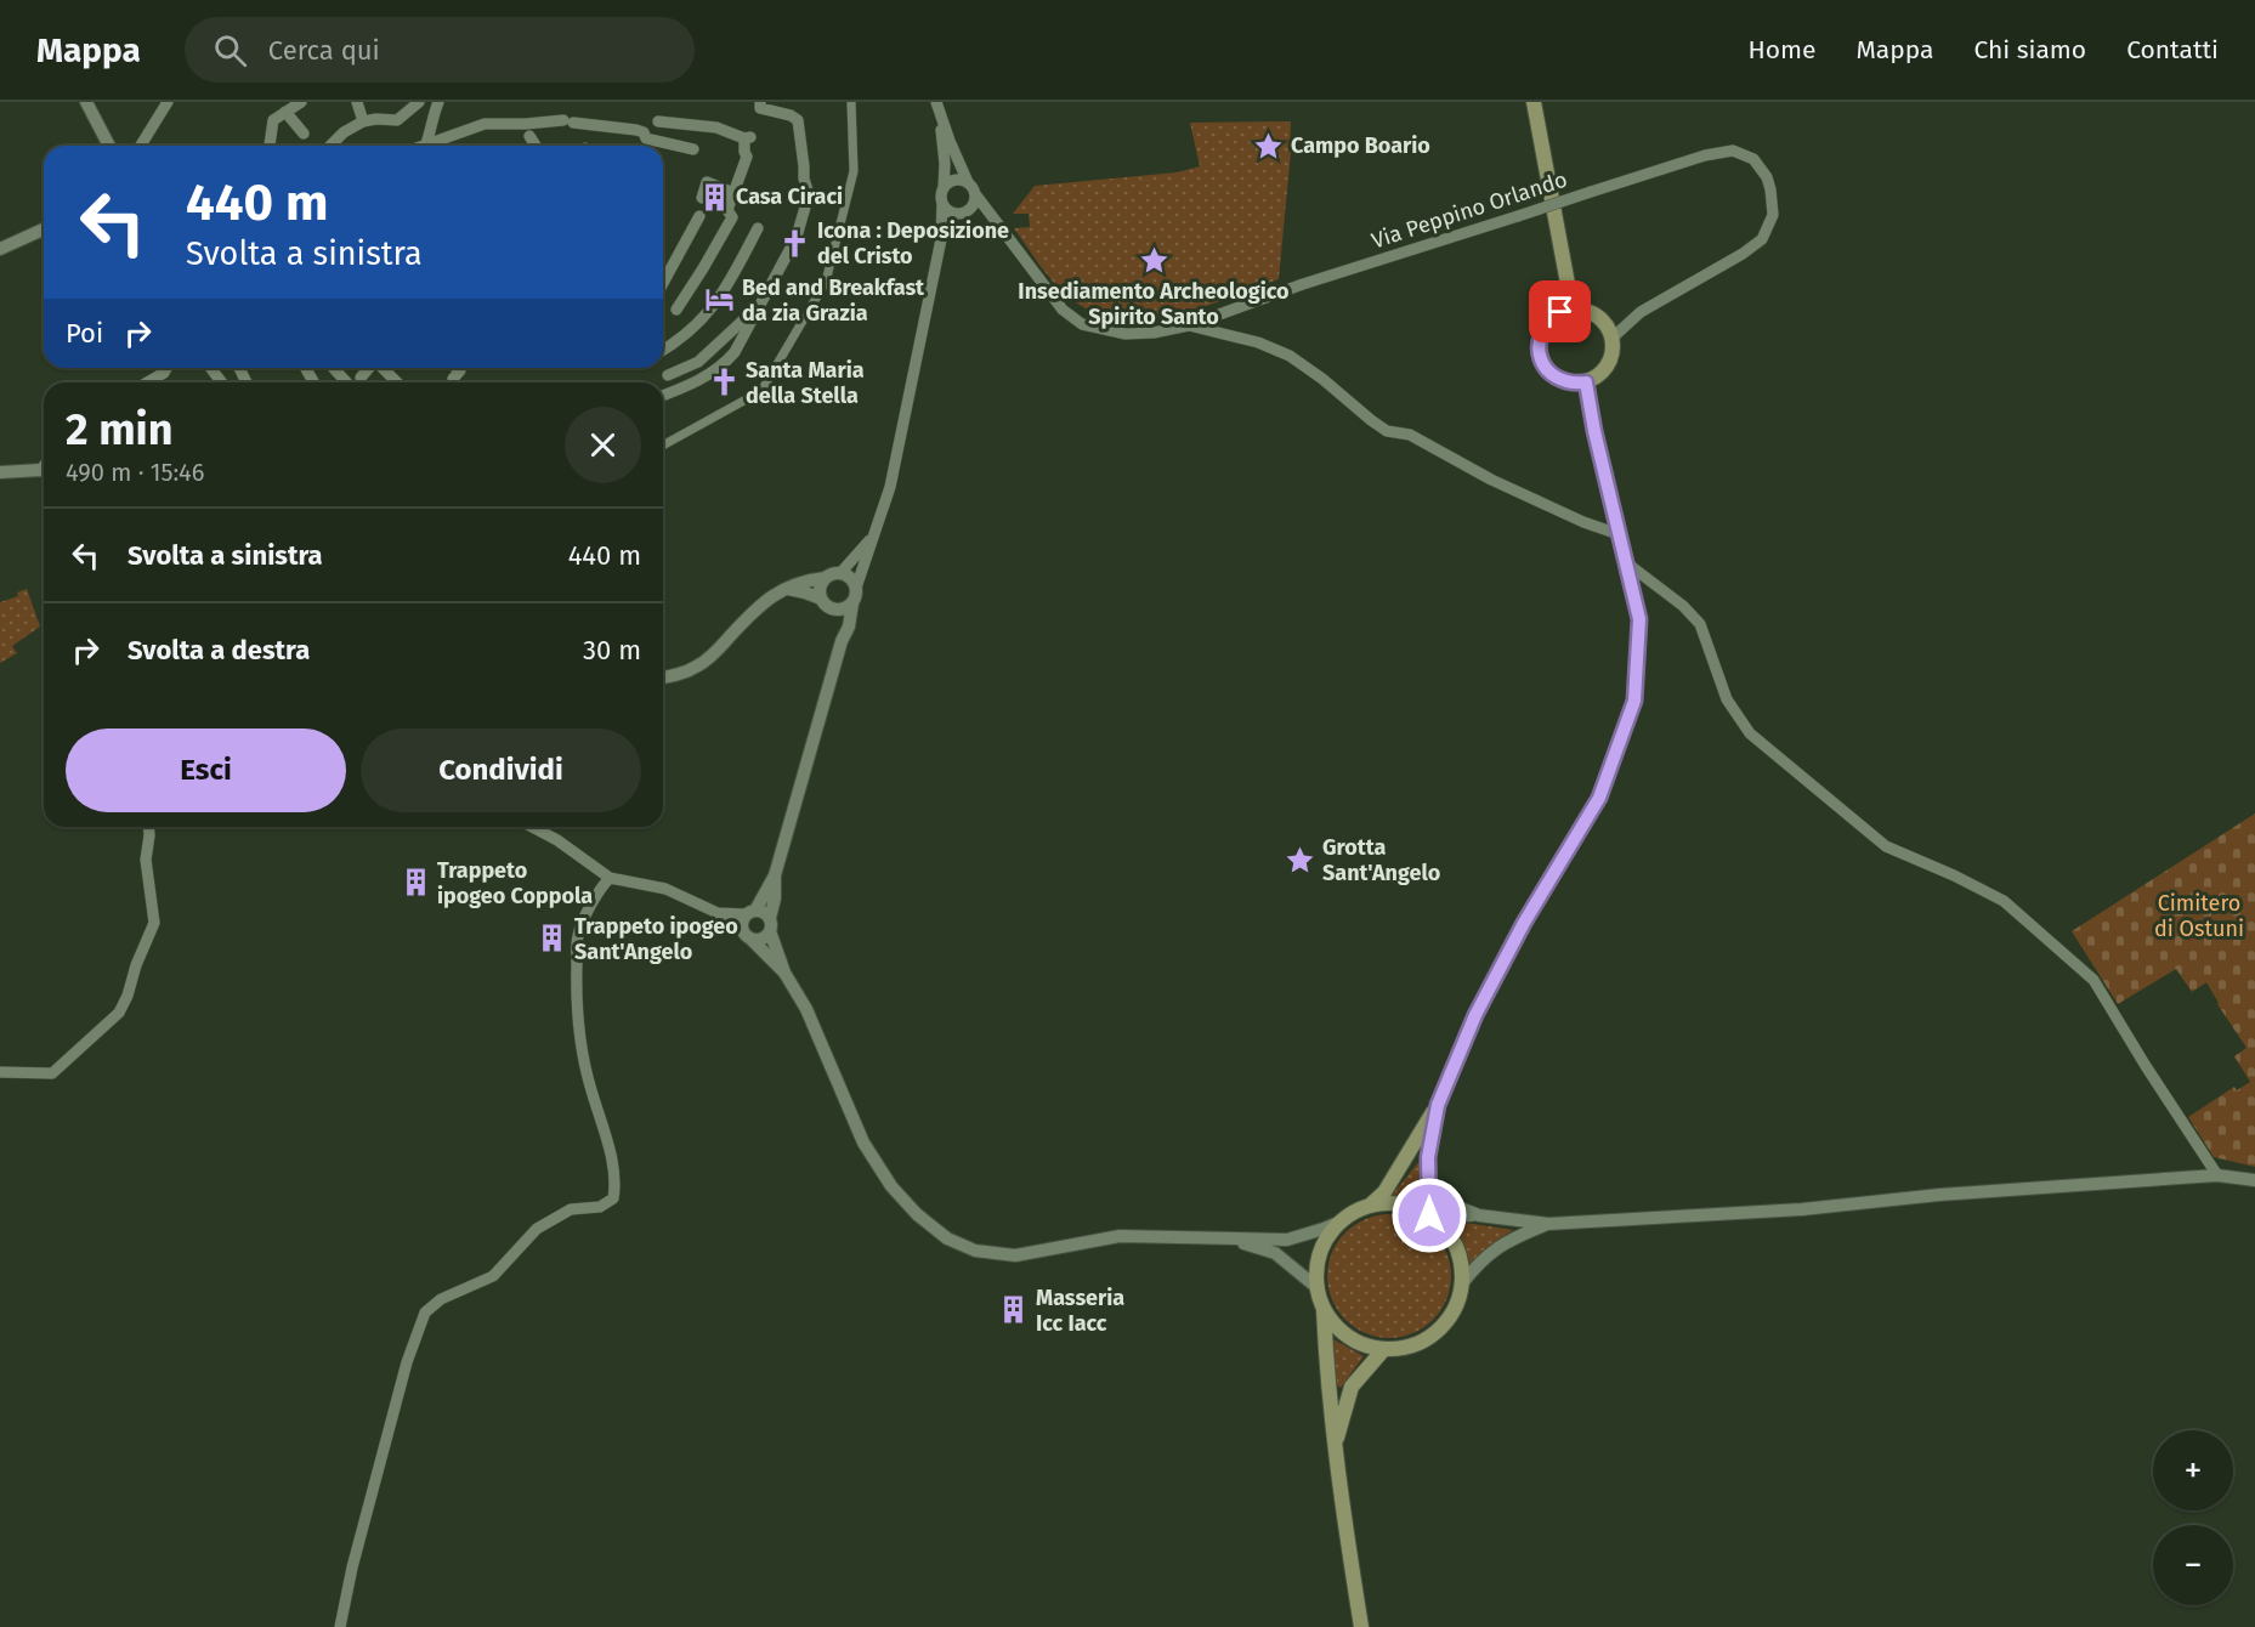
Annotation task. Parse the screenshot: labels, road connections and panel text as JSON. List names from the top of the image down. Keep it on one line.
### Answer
{"streets":{"street":["Via Peppino Orlando"]},"parks":["Cimitero di Ostuni"],"places":{"place":["Campo Boario","Insediamento Archeologico Spirito Santo","Grotta Sant'Angelo"],"building":["Casa Ciraci","Trappeto ipogeo Coppola","Trappeto ipogeo Sant'Angelo","Masseria Icc Iacc"],"church":["Icona : Deposizione del Cristo","Santa Maria della Stella"],"hotel":["Bed and Breakfast da zia Grazia"]},"page":{"header":"Mappa","search":"Cerca qui","nav":["Home","Mappa","Chi siamo","Contatti"],"turn":["440 m","Svolta a sinistra"],"then":"Poi","heading":["2 min","490 m · 15:46"],"list":[{"name":"Svolta a sinistra","value":"440 m"},{"name":"Svolta a destra","value":"30 m"}],"buttons":["Esci","Condividi"],"map_buttons":["+","−"]}}
